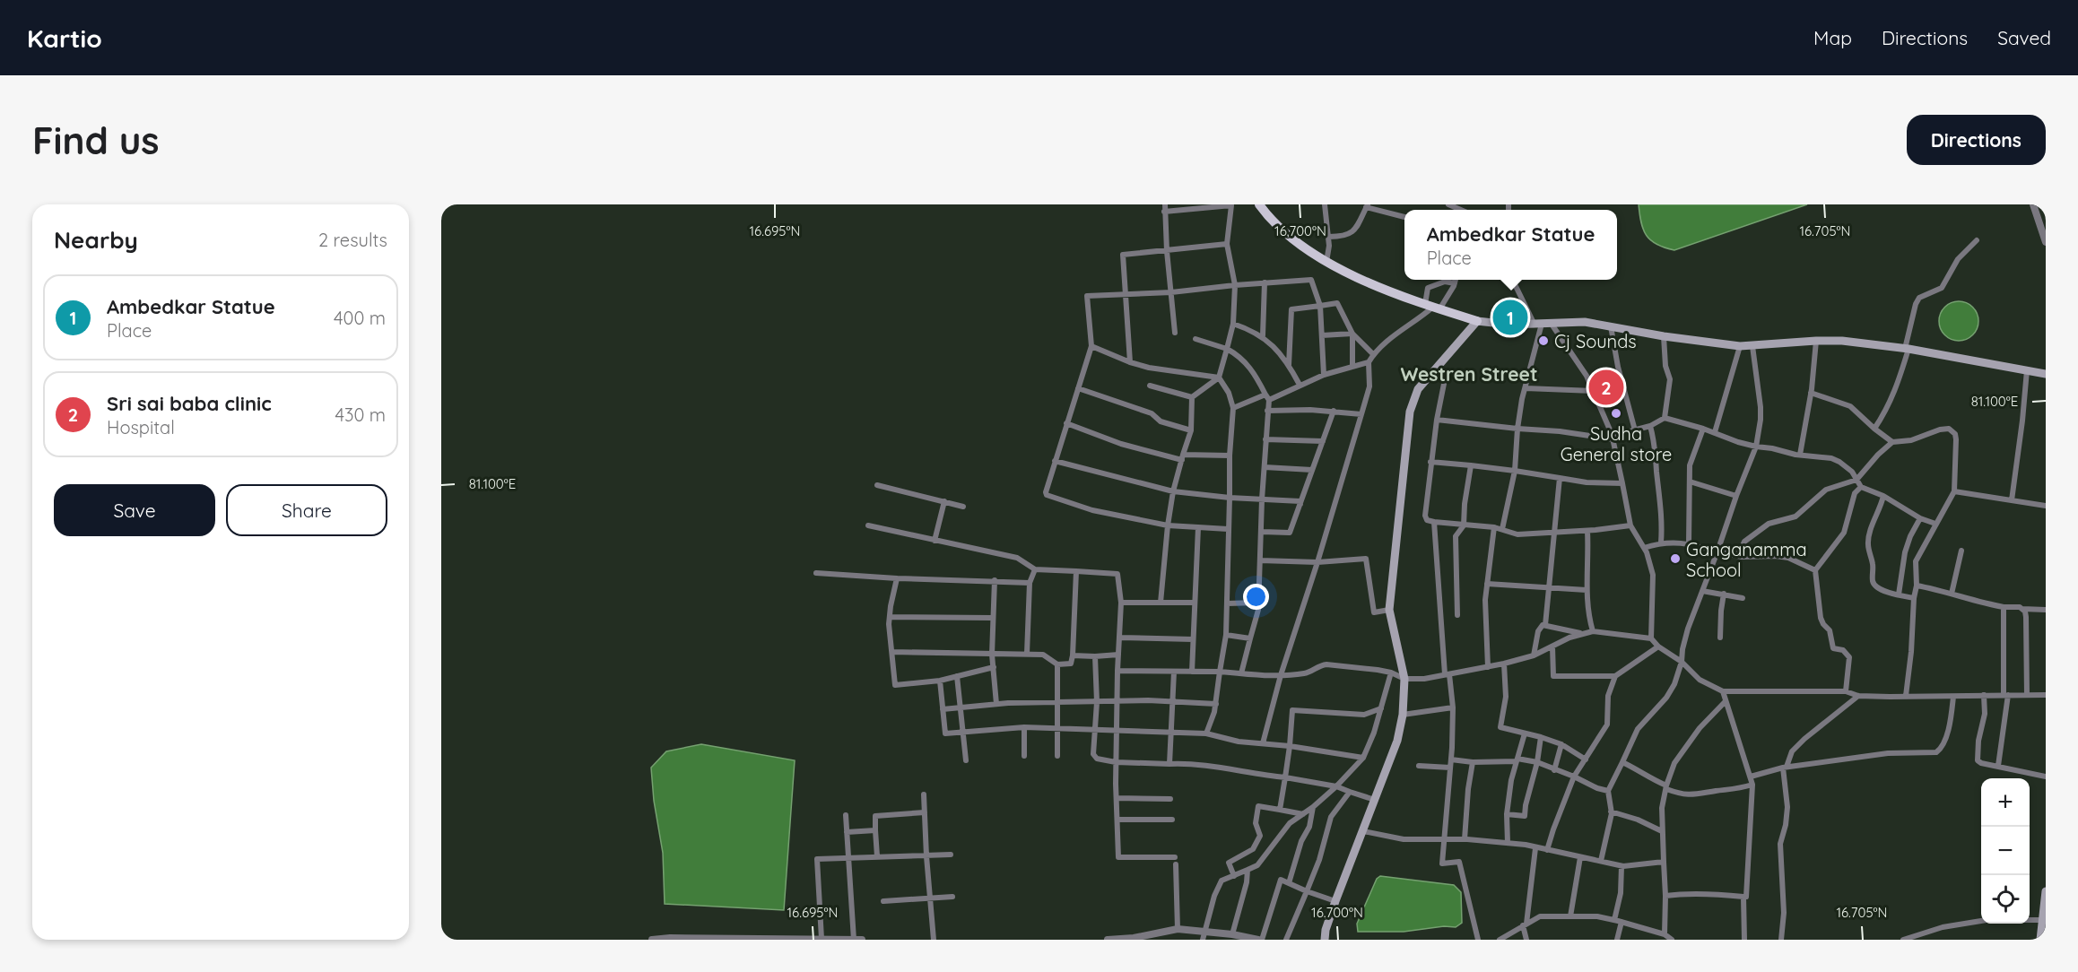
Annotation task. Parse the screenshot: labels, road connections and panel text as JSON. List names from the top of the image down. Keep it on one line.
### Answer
{"districts":["Westren Street"],"places":["Cj Sounds","Sudha General store","Ganganamma School"],"page":{"header":"Kartio","nav":["Map","Directions","Saved"],"buttons":["Directions",["Save","Share"]],"title":"Find us","heading":["Nearby","2 results"],"popup":["Ambedkar Statue","Place"],"list":[{"mark":"1","name":"Ambedkar Statue","note":"Place","value":"400 m"},{"mark":"2","name":"Sri sai baba clinic","note":"Hospital","value":"430 m"}],"pins":["1","2"],"map_buttons":["+","−"]},"coordinates":["16.695°N","16.700°N","16.705°N","81.100°E"]}
